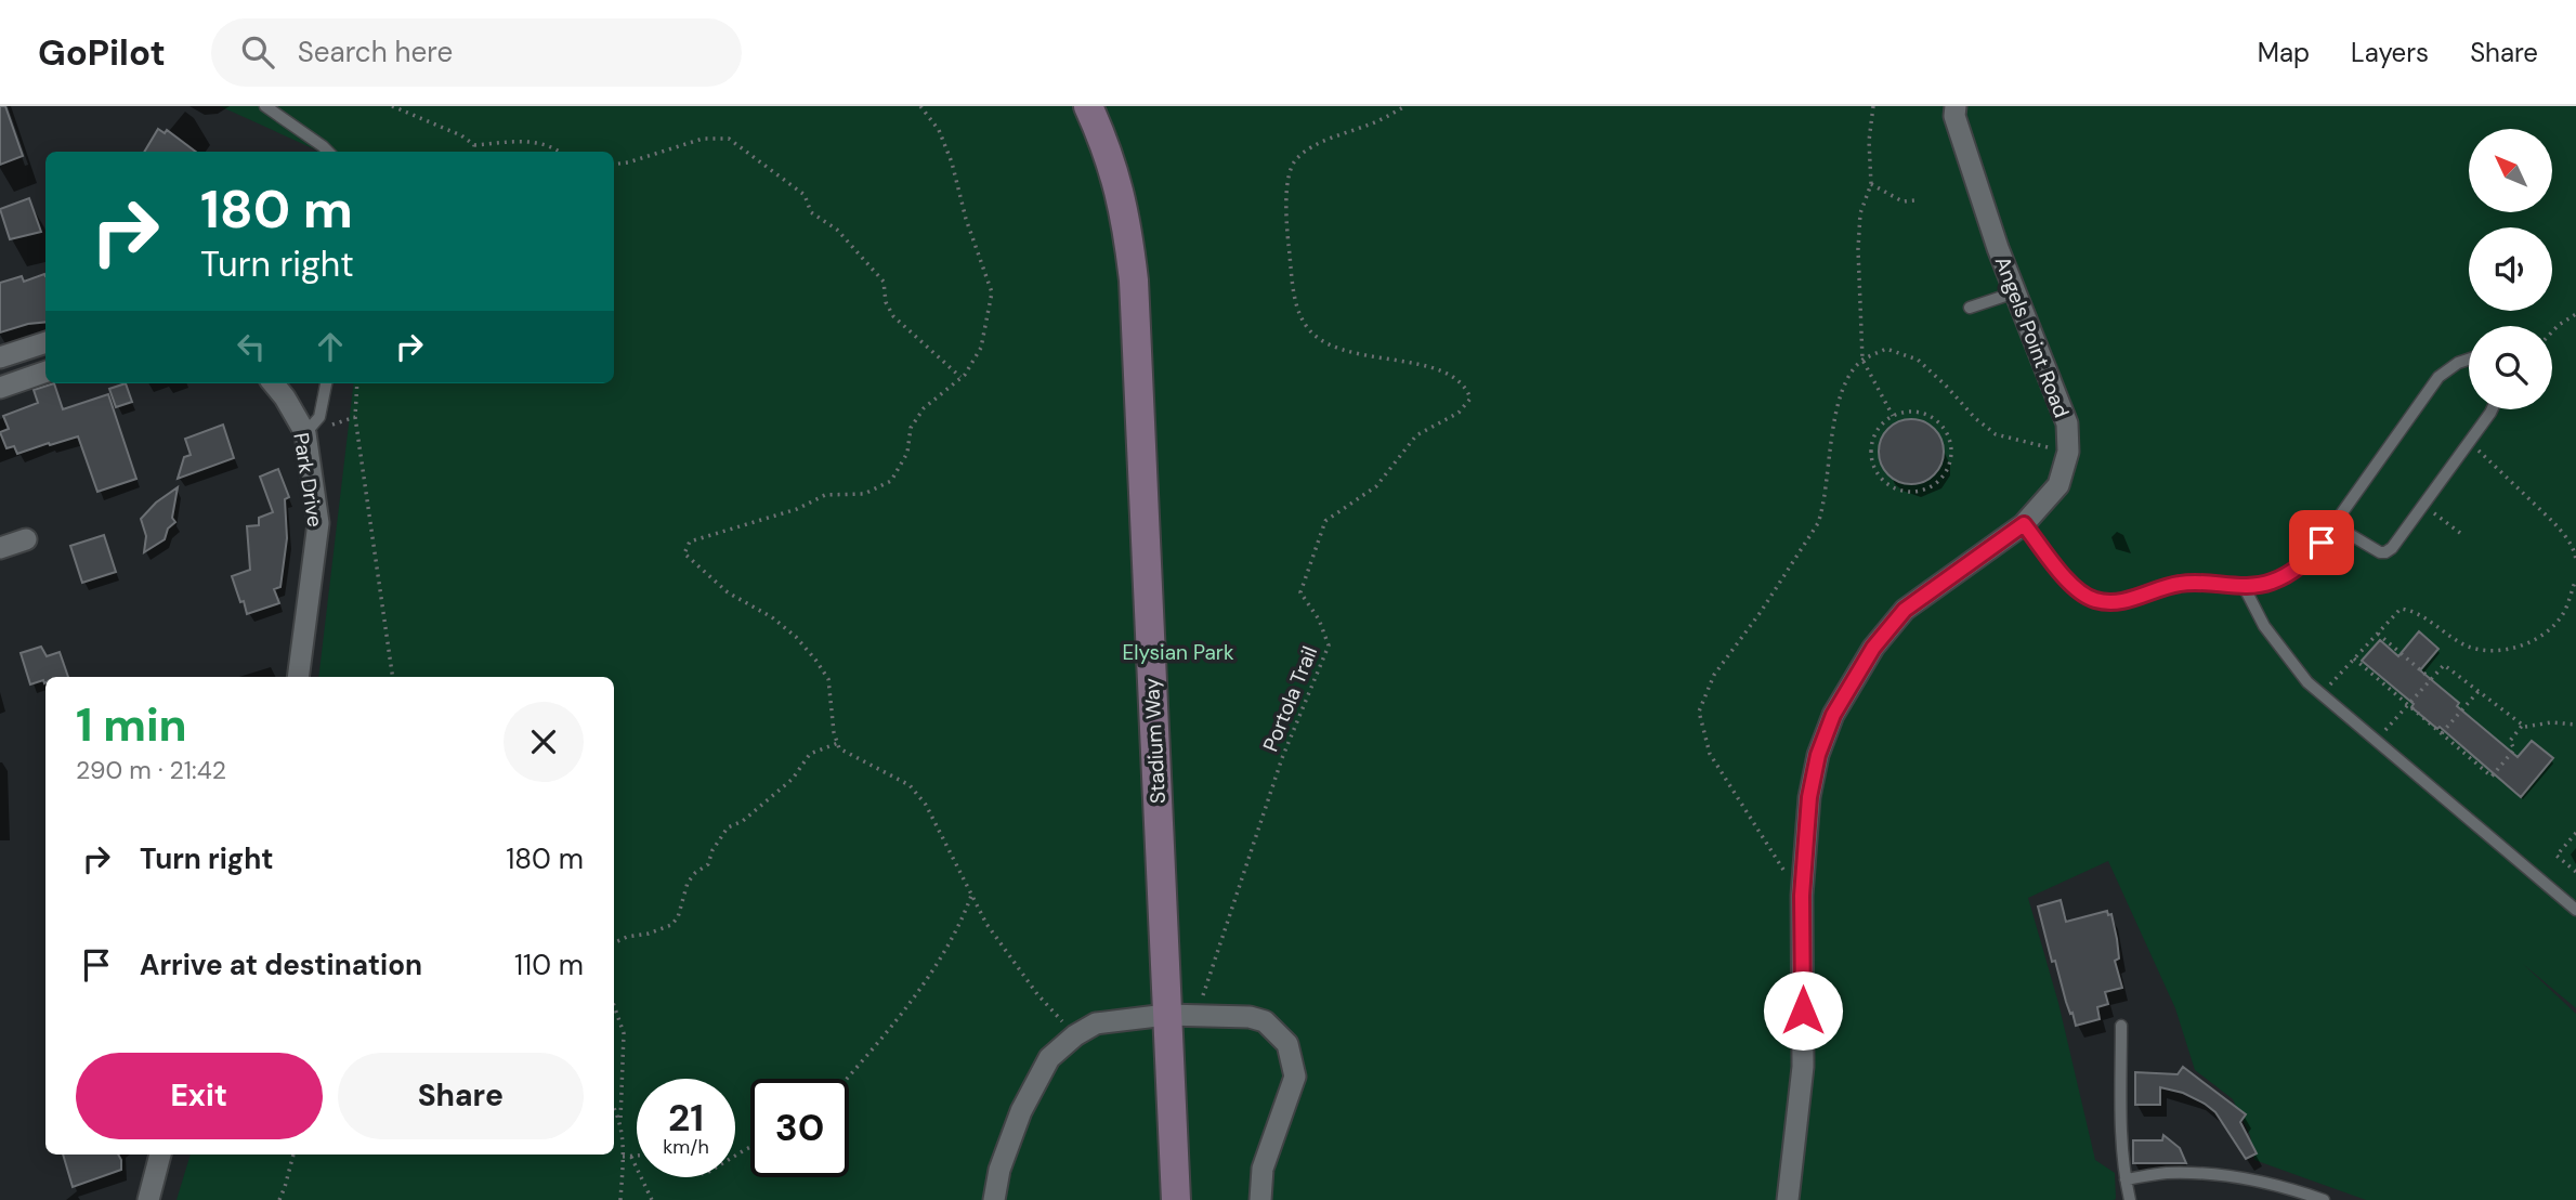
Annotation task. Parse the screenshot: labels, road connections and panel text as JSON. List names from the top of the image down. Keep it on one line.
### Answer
{"streets":{"main road":["Stadium Way"],"street":["Angels Point Road","Park Drive"],"path":["Portola Trail"]},"parks":["Elysian Park"],"north":"top left","page":{"header":"GoPilot","search":"Search here","nav":["Map","Layers","Share"],"turn":["180 m","Turn right"],"heading":["1 min","290 m · 21:42"],"list":[{"name":"Turn right","value":"180 m"},{"name":"Arrive at destination","value":"110 m"}],"buttons":["Exit","Share"],"speed":"21 km/h","limit":"30"}}
